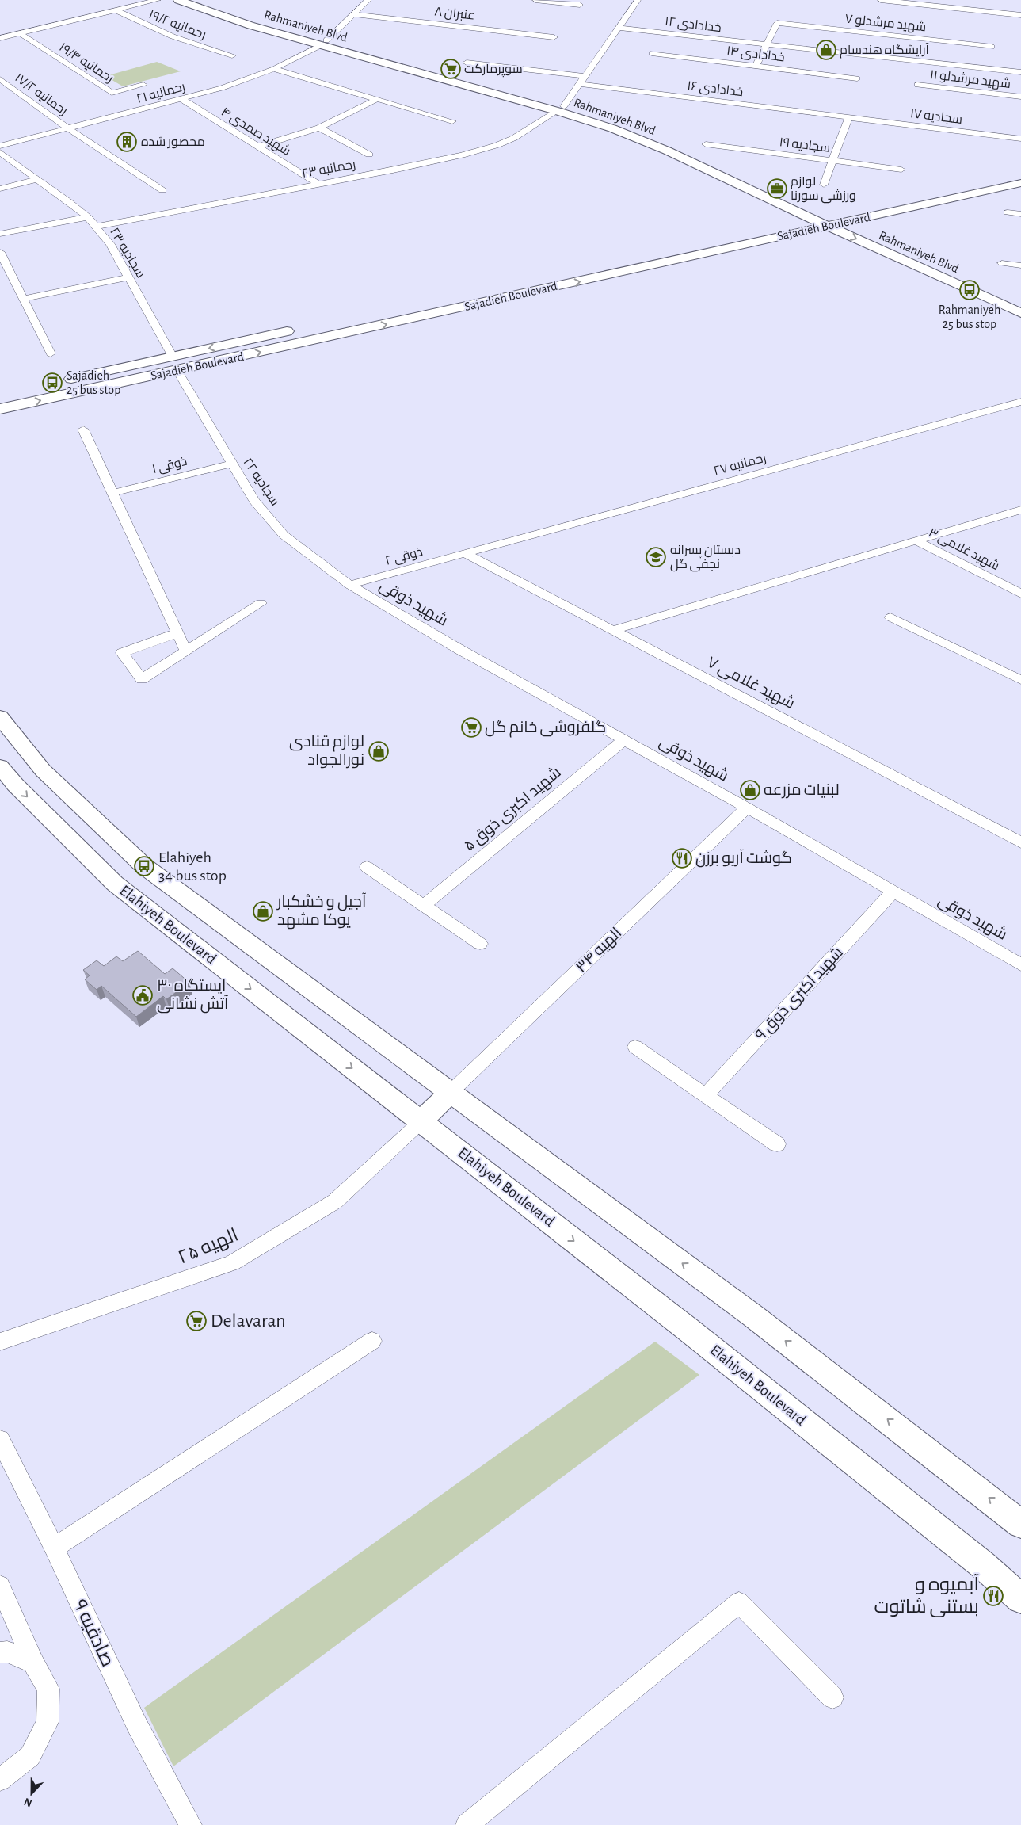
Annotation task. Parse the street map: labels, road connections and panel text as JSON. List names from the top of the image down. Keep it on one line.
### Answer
{"streets":{"main road":["Rahmaniyeh Blvd","Sajadieh Boulevard","Elahiyeh Boulevard"],"street":["عنبران ۸","شهید مرشدلو ۷","رحمانیه ۱۹/۲","خدادادی ۱۲","خدادادی ۱۴","رحمانیه ۱۹/۴","شهید مرشدلو ۱۱","خدادادی ۱۶","رحمانیه ۲۱","رحمانیه ۱۷/۲","سجادیه ۱۷","شهید صمدی ۴","سجادیه ۱۹","رحمانیه ۲۳","سجادیه ۲۳","رحمانیه ۲۷","ذوقی ۱","سجادیه ۲۲","شهید غلامی ۳","ذوقی ۲","شهید ذوقی","شهید غلامی ۷","شهید اکبری ذوق ۵","الهیه ۳۴","شهید اکبری ذوق ۹","الهیه ۲۵","صادقیه ۹"]},"crossings":[["عنبران ۸","رحمانیه ۲۱"],["Rahmaniyeh Blvd","رحمانیه ۲۱"],["Rahmaniyeh Blvd","رحمانیه ۲۳"],["Rahmaniyeh Blvd","Sajadieh Boulevard"],["خدادادی ۱۶","سجادیه ۱۷"],["رحمانیه ۲۱","رحمانیه ۱۷/۲"],["رحمانیه ۲۱","شهید صمدی ۴"],["شهید صمدی ۴","رحمانیه ۲۳"],["رحمانیه ۲۳","سجادیه ۲۳"],["Sajadieh Boulevard","سجادیه ۲۳"],["Sajadieh Boulevard","سجادیه ۲۲"],["رحمانیه ۲۷","ذوقی ۲"],["رحمانیه ۲۷","شهید غلامی ۷"],["ذوقی ۱","سجادیه ۲۲"],["سجادیه ۲۲","ذوقی ۲"],["سجادیه ۲۲","شهید ذوقی"],["ذوقی ۲","شهید ذوقی"],["ذوقی ۲","شهید غلامی ۷"],["شهید ذوقی","شهید اکبری ذوق ۵"],["شهید ذوقی","الهیه ۳۴"],["شهید ذوقی","شهید اکبری ذوق ۹"],["Elahiyeh Boulevard","الهیه ۳۴"],["Elahiyeh Boulevard","الهیه ۲۵"]],"places":{"shop":["آرایشگاه هندسام","لوازم قنادی نورالجواد","لبنیات مزرعه","آجیل و خشکبار یوکا مشهد"],"supermarket":["سوپرمارکت","گلفروشی خانم گل","Delavaran"],"building":["محصور شده"],"office":["لوازم ورزشی سورنا"],"bus stop":["Rahmaniyeh 25 bus stop","Sajadieh 25 bus stop","Elahiyeh 34 bus stop"],"school or university":["دبستان پسرانه نجفی گل"],"restaurant":["گوشت آریو برزن","آبمیوه و بستنی شاتوت"],"public building":["ایستگاه ۳۰ آتش نشانی"]},"north":"bottom"}
